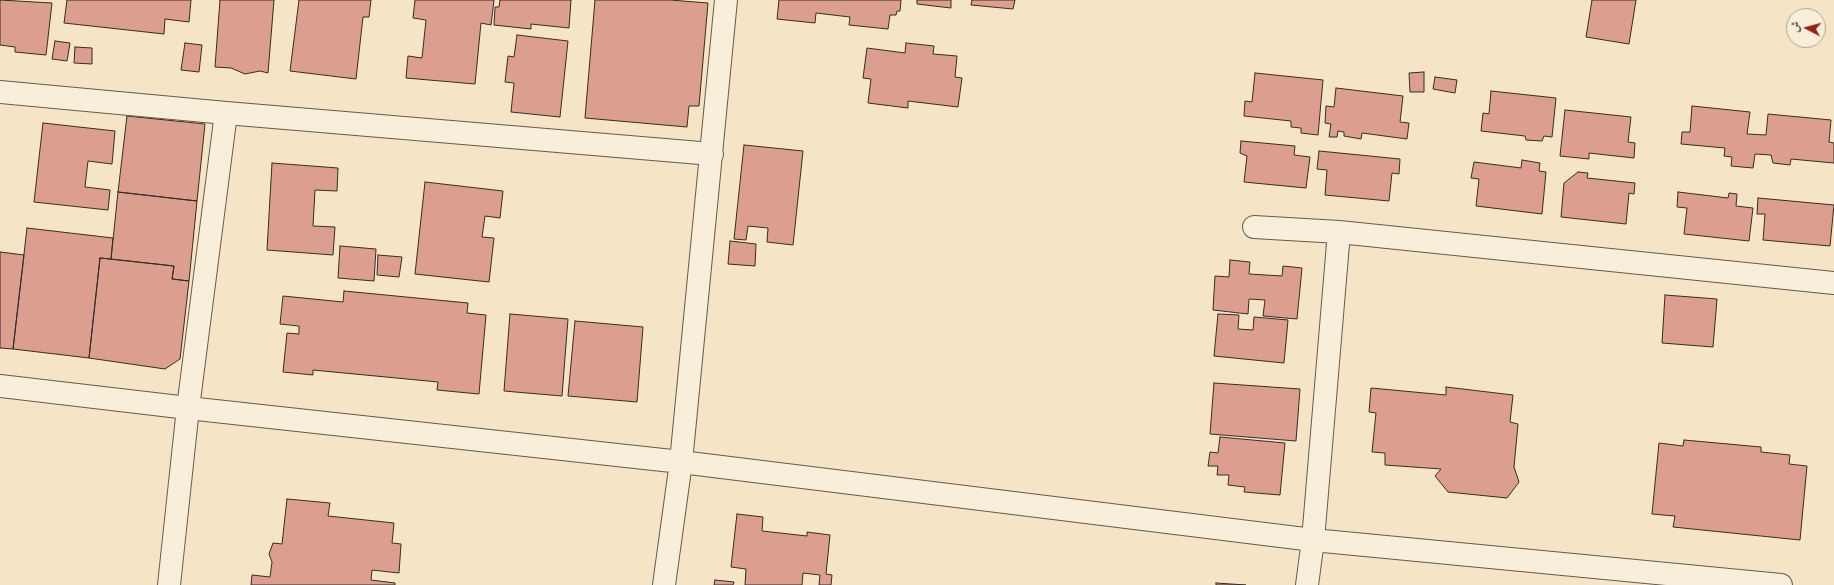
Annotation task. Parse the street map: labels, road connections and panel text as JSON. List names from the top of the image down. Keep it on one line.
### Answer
{"north":"left"}
